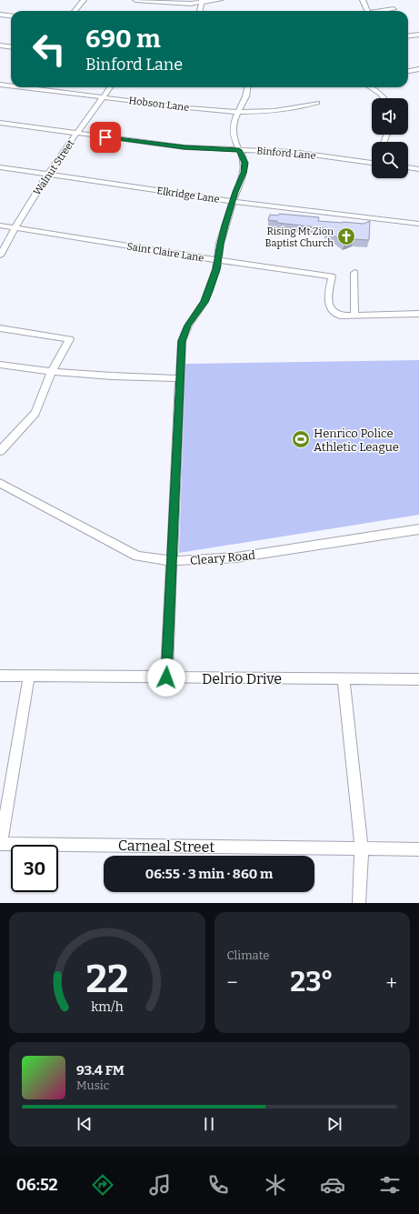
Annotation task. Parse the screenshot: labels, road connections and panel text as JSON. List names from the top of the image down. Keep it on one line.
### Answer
{"streets":{"street":["Hobson Lane","Binford Lane","Walnut Street","Elkridge Lane","Saint Claire Lane","Cleary Road","Delrio Drive","Carneal Street"]},"crossings":[["Hobson Lane","Walnut Street"],["Binford Lane","Walnut Street"],["Walnut Street","Elkridge Lane"],["Walnut Street","Saint Claire Lane"]],"places":{"church":["Rising Mt Zion Baptist Church"],"sports":["Henrico Police Athletic League"]},"page":{"turn":["690 m","Binford Lane"],"limit":"30","trip":"06:55 · 3 min · 860 m","tile":"Climate","heat":["−","23°","+"],"song":["93.4 FM","Music"],"tabs":"06:52","gauge":["22","km/h"]}}
